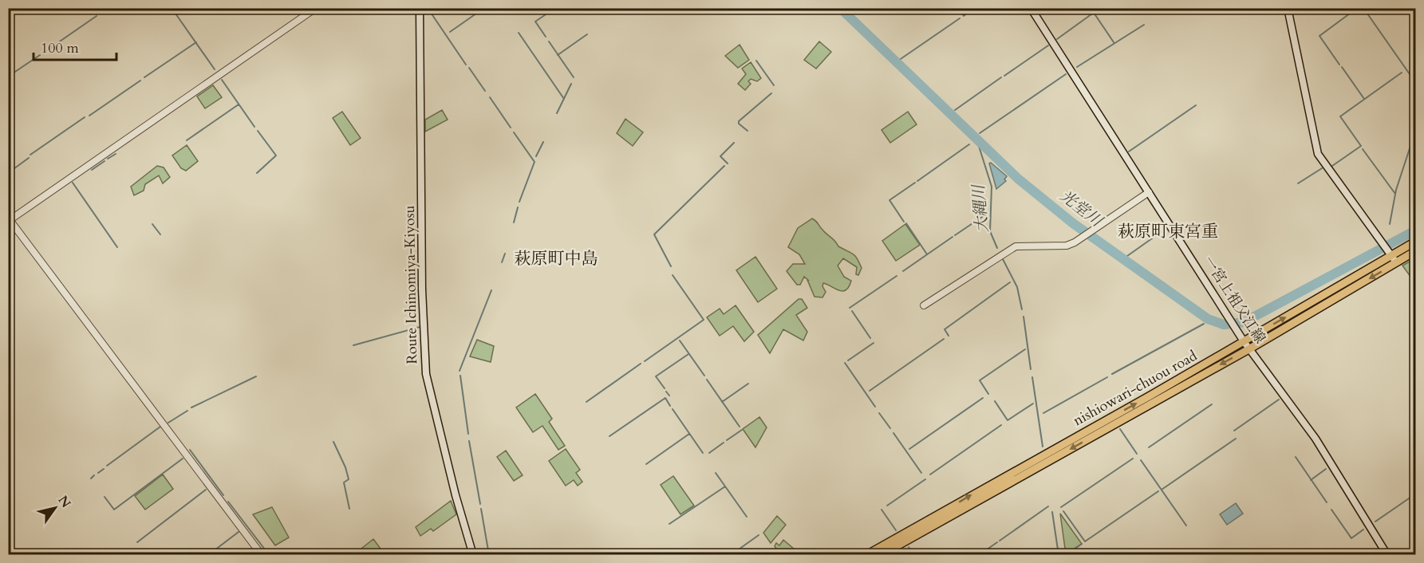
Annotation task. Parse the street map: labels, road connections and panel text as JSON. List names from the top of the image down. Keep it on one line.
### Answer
{"streets":{"main road":["Route Ichinomiya-Kiyosu","一宮上祖父江線","nishiowari-chuou road"]},"crossings":[["一宮上祖父江線","nishiowari-chuou road"]],"districts":["萩原町東宮重","萩原町中島"],"water":["光堂川","大縄川"],"scale_bar":"100 m","north":"top right"}
